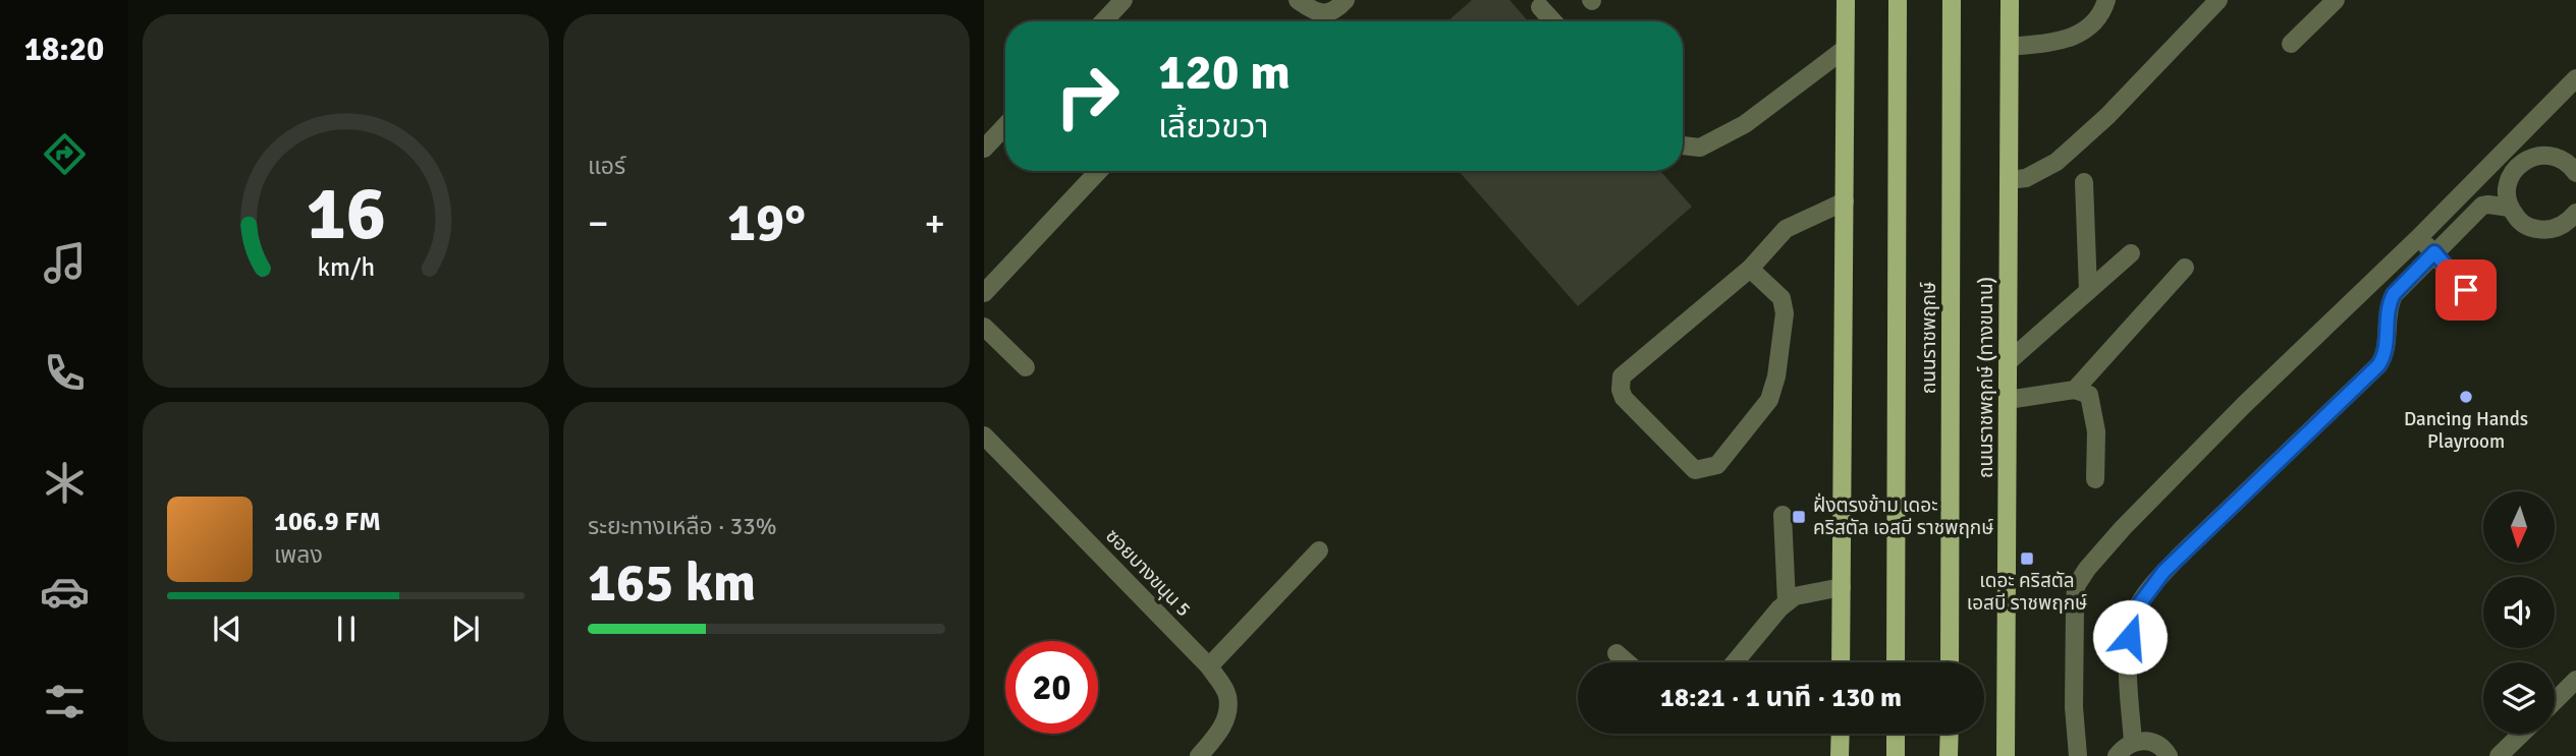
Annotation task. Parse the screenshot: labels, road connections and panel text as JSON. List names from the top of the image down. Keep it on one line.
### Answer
{"streets":{"main road":["ถนนราชพฤกษ์","ถนนราชพฤกษ์ (ทางขนาน)"],"street":["ซอยบางขนุน 5"]},"places":{"other":["Dancing Hands Playroom"],"transit":["ฝั่งตรงข้าม เดอะ คริสตัล เอสบี ราชพฤกษ์","เดอะ คริสตัล เอสบี ราชพฤกษ์"]},"north":"bottom","page":{"tabs":"18:20","tile":["แอร์",["ระยะทางเหลือ · 33%","165 km"]],"turn":["120 m","เลี้ยวขวา"],"heat":["−","19°","+"],"song":["106.9 FM","เพลง"],"limit":"20","trip":"18:21 · 1 นาที · 130 m","gauge":["16","km/h"]}}
